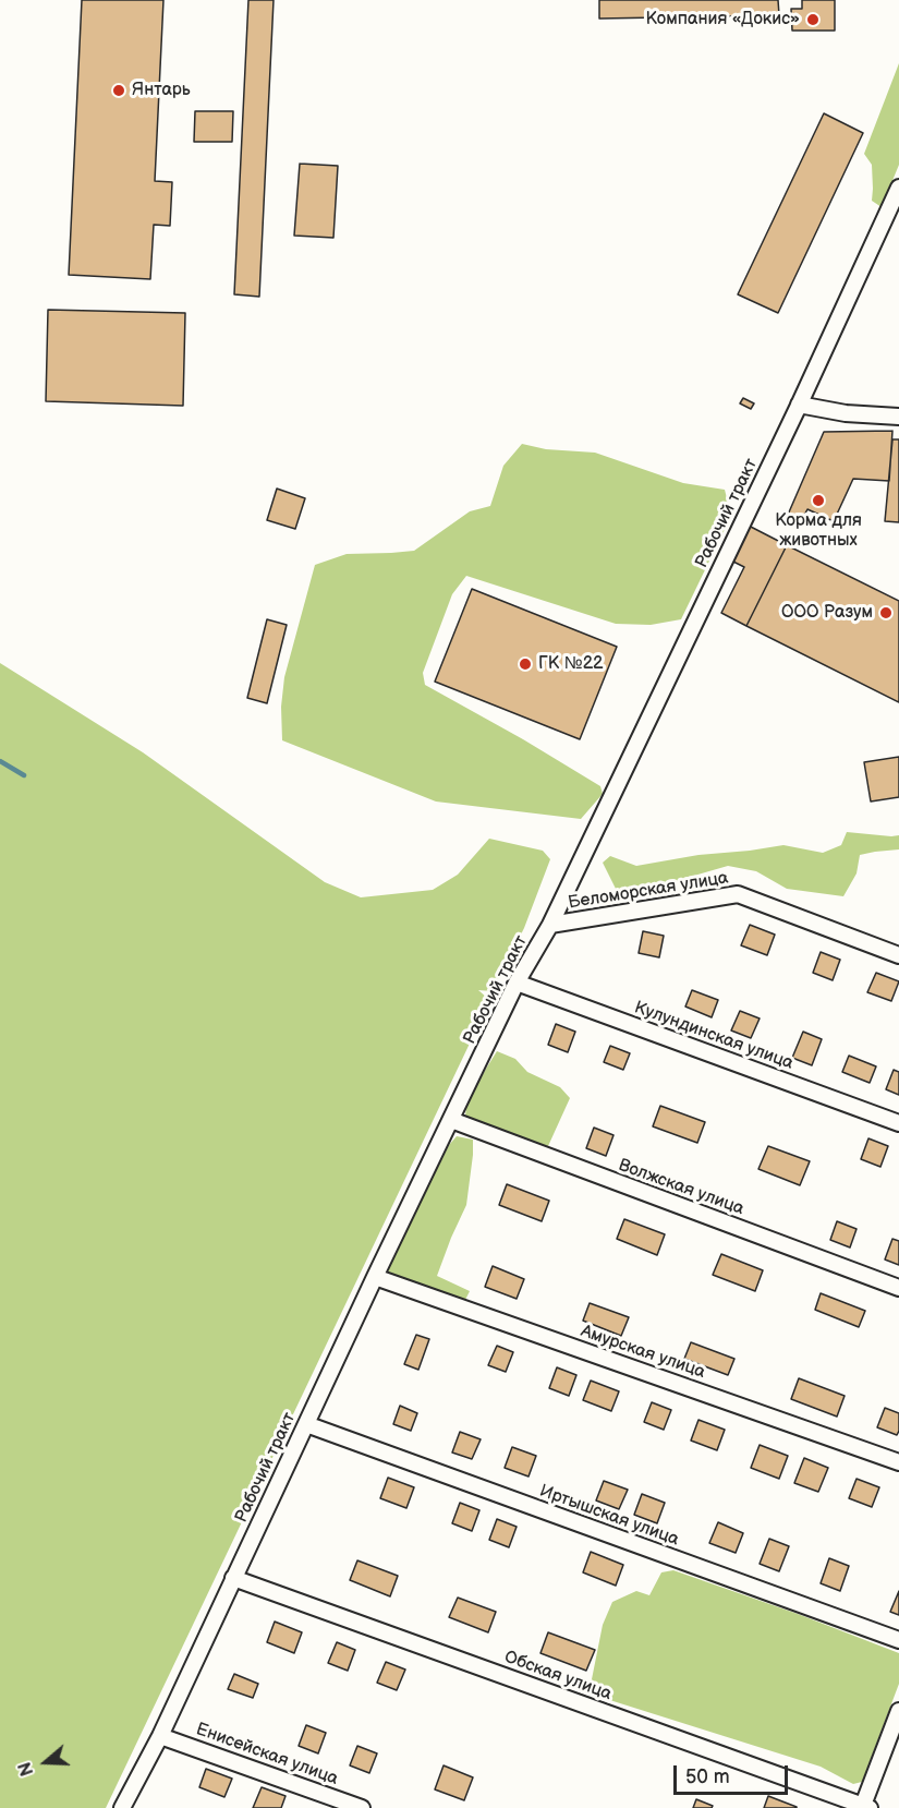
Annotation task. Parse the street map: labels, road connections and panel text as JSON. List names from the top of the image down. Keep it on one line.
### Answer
{"streets":{"street":["Рабочий тракт","Беломорская улица","Кулундинская улица","Волжская улица","Амурская улица","Иртышская улица","Обская улица","Енисейская улица"]},"crossings":[["Рабочий тракт","Беломорская улица"],["Рабочий тракт","Кулундинская улица"],["Рабочий тракт","Волжская улица"],["Рабочий тракт","Амурская улица"],["Рабочий тракт","Иртышская улица"],["Рабочий тракт","Обская улица"],["Рабочий тракт","Енисейская улица"]],"places":["Компания «Докис»","Янтарь","Корма для животных","ООО Разум","ГК №22"],"scale_bar":"50 m","north":"left"}
